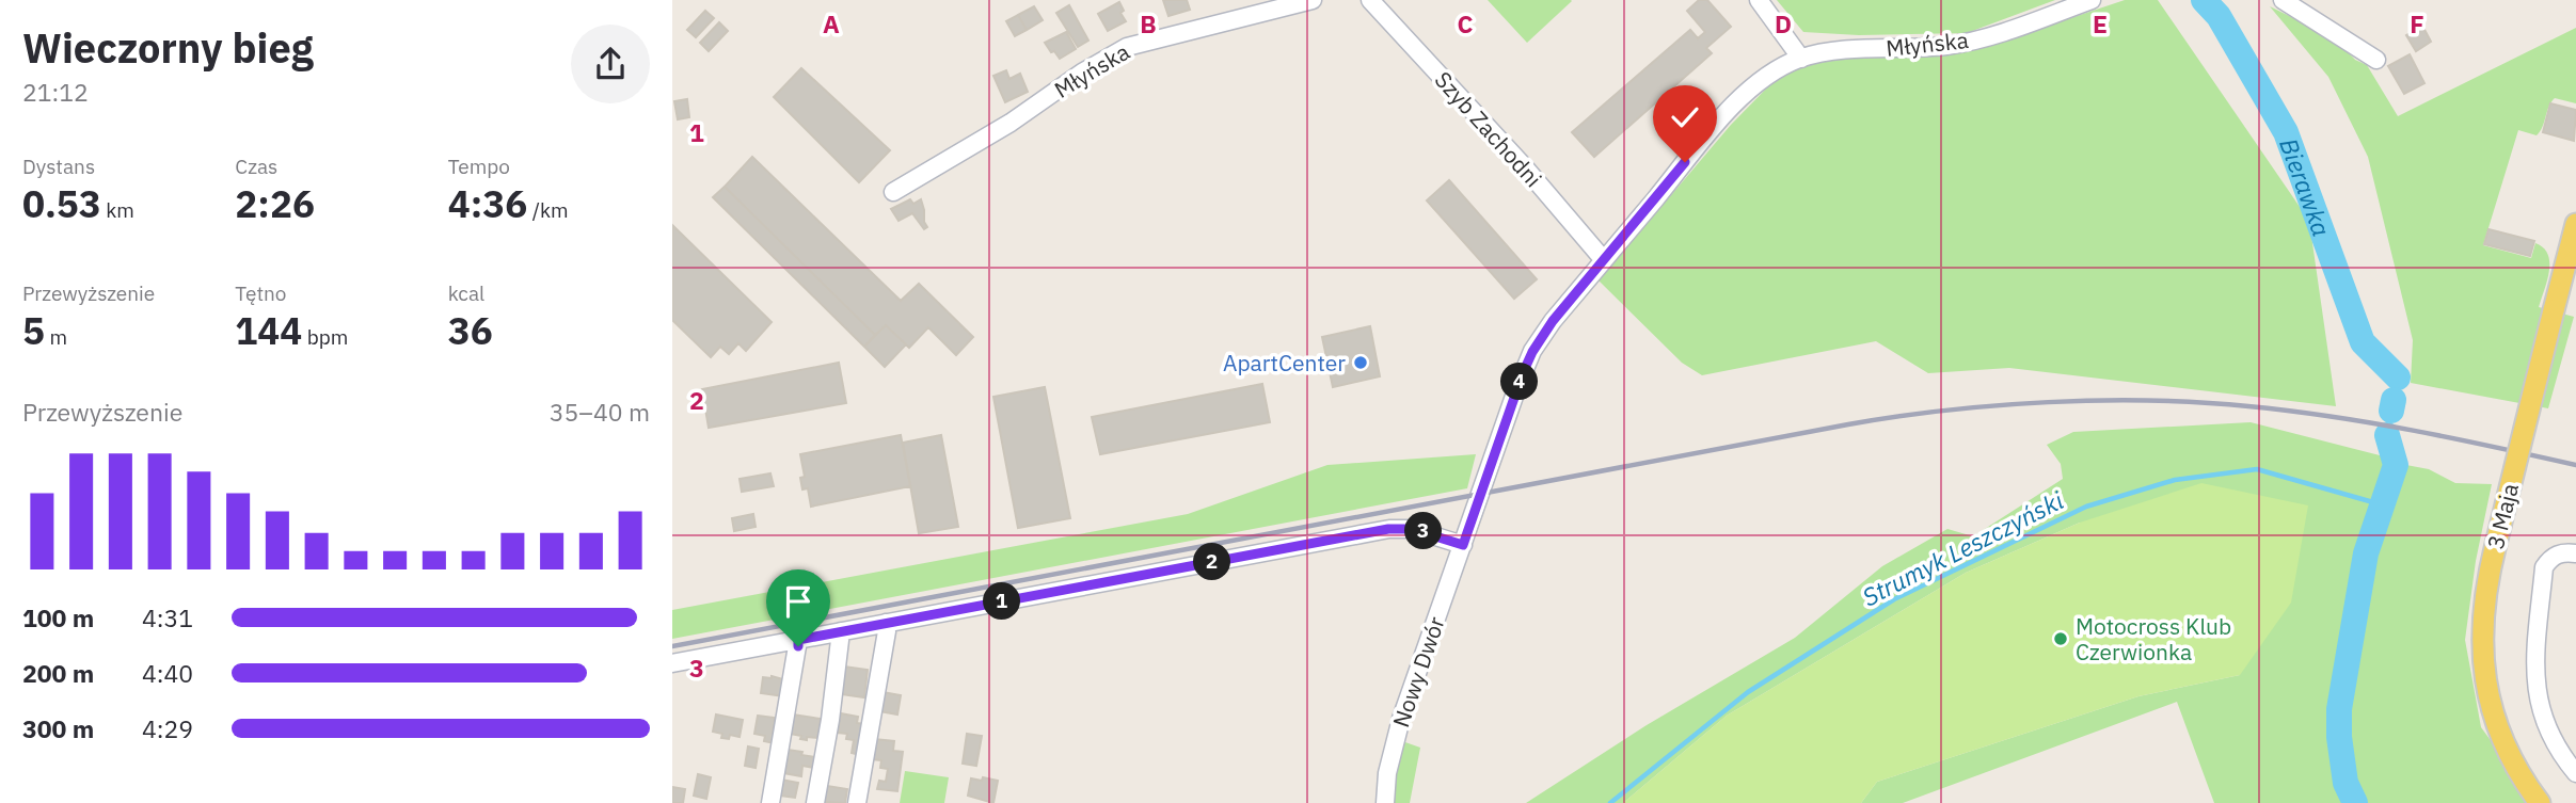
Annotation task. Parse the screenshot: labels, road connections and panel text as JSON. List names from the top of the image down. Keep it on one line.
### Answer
{"streets":{"main road":["3 Maja"],"street":["Młyńska","Szyb Zachodni","Nowy Dwór"]},"crossings":[["Młyńska","Szyb Zachodni"],["Młyńska","Nowy Dwór"]],"water":["Bierawka","Strumyk Leszczyński"],"places":["ApartCenter","Motocross Klub Czerwionka"],"page":{"heading":["Wieczorny bieg","21:12"],"stats":[["Dystans","0.53 km"],["Czas","2:26"],["Tempo","4:36 /km"],["Przewyższenie","5 m"],["Tętno","144 bpm"],["kcal","36"]],"pins":["4","3","2","1"],"chart":["Przewyższenie","35–40 m"],"list":[{"name":"100 m","note":"4:31"},{"name":"200 m","note":"4:40"},{"name":"300 m","note":"4:29"}]},"grid":{"columns":["A","B","C","D","E","F"],"rows":["1","2","3"]}}
